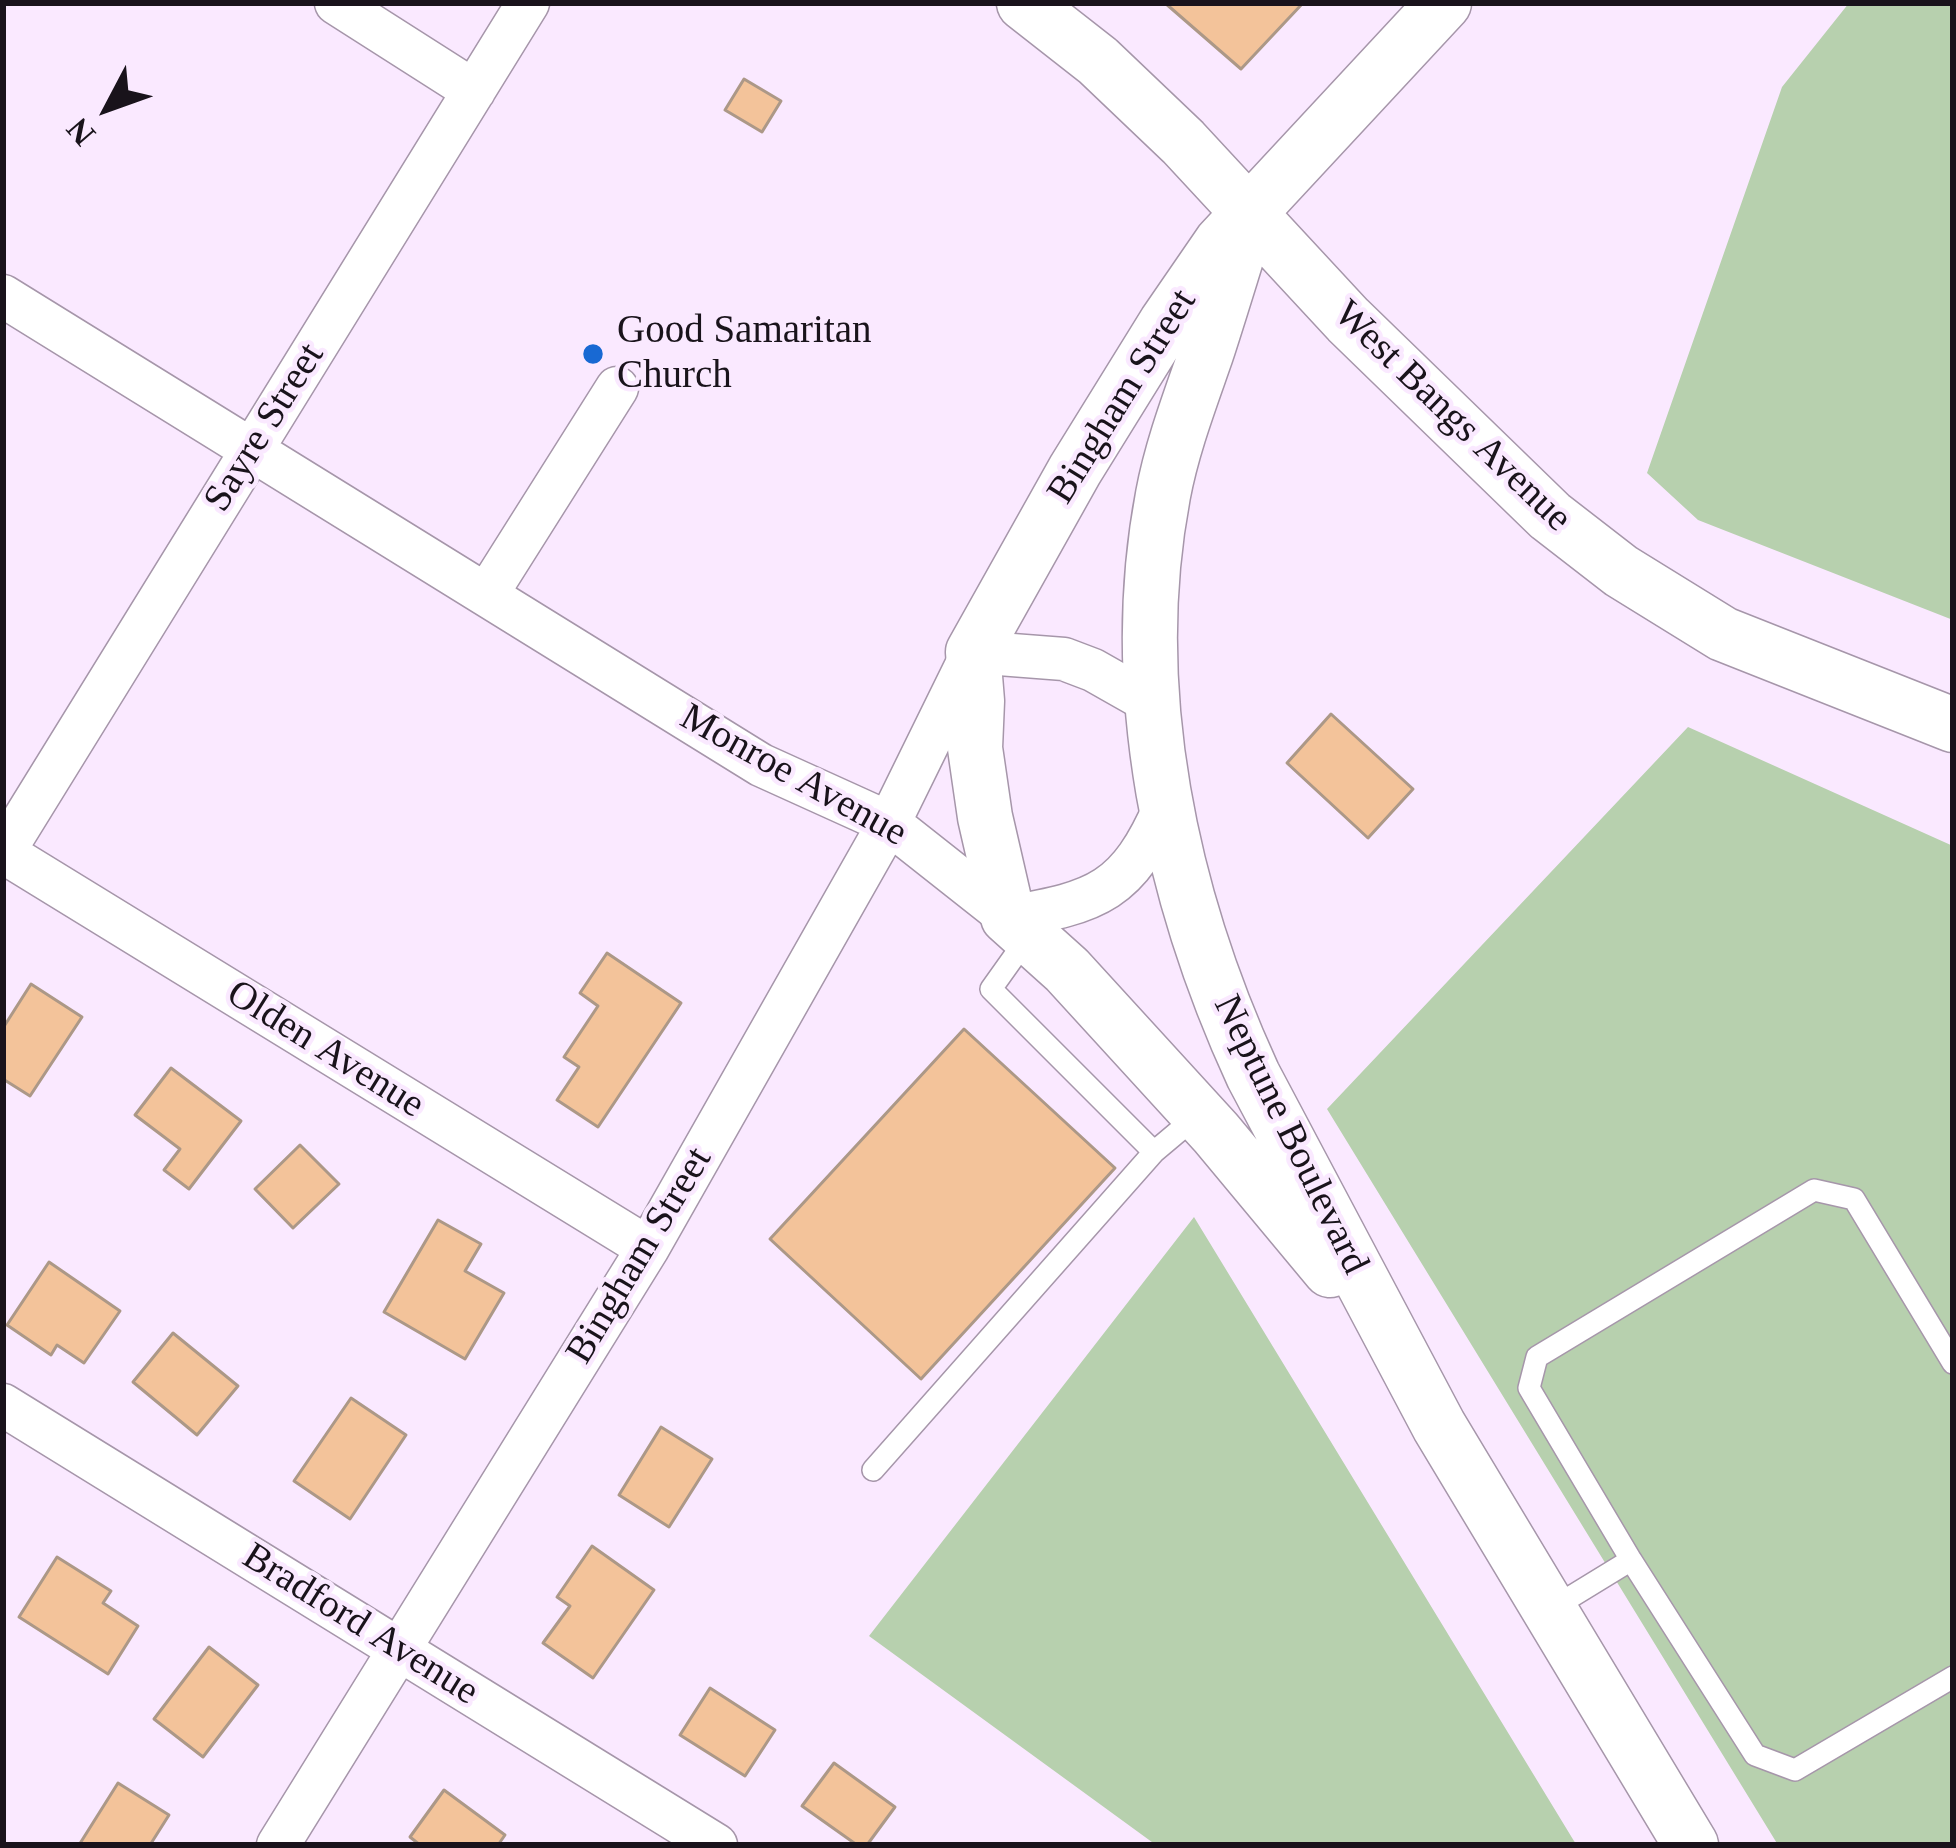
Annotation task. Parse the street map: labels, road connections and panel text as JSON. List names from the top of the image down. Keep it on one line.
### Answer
{"streets":{"street":["Bingham Street","West Bangs Avenue","Sayre Street","Monroe Avenue","Olden Avenue","Neptune Boulevard","Bradford Avenue"]},"crossings":[["Bingham Street","West Bangs Avenue"],["Bingham Street","Monroe Avenue"],["Bingham Street","Olden Avenue"],["Bingham Street","Neptune Boulevard"],["Bingham Street","Bradford Avenue"],["West Bangs Avenue","Neptune Boulevard"],["Sayre Street","Monroe Avenue"],["Sayre Street","Olden Avenue"],["Monroe Avenue","Neptune Boulevard"]],"places":["Good Samaritan Church"],"north":"bottom left"}
